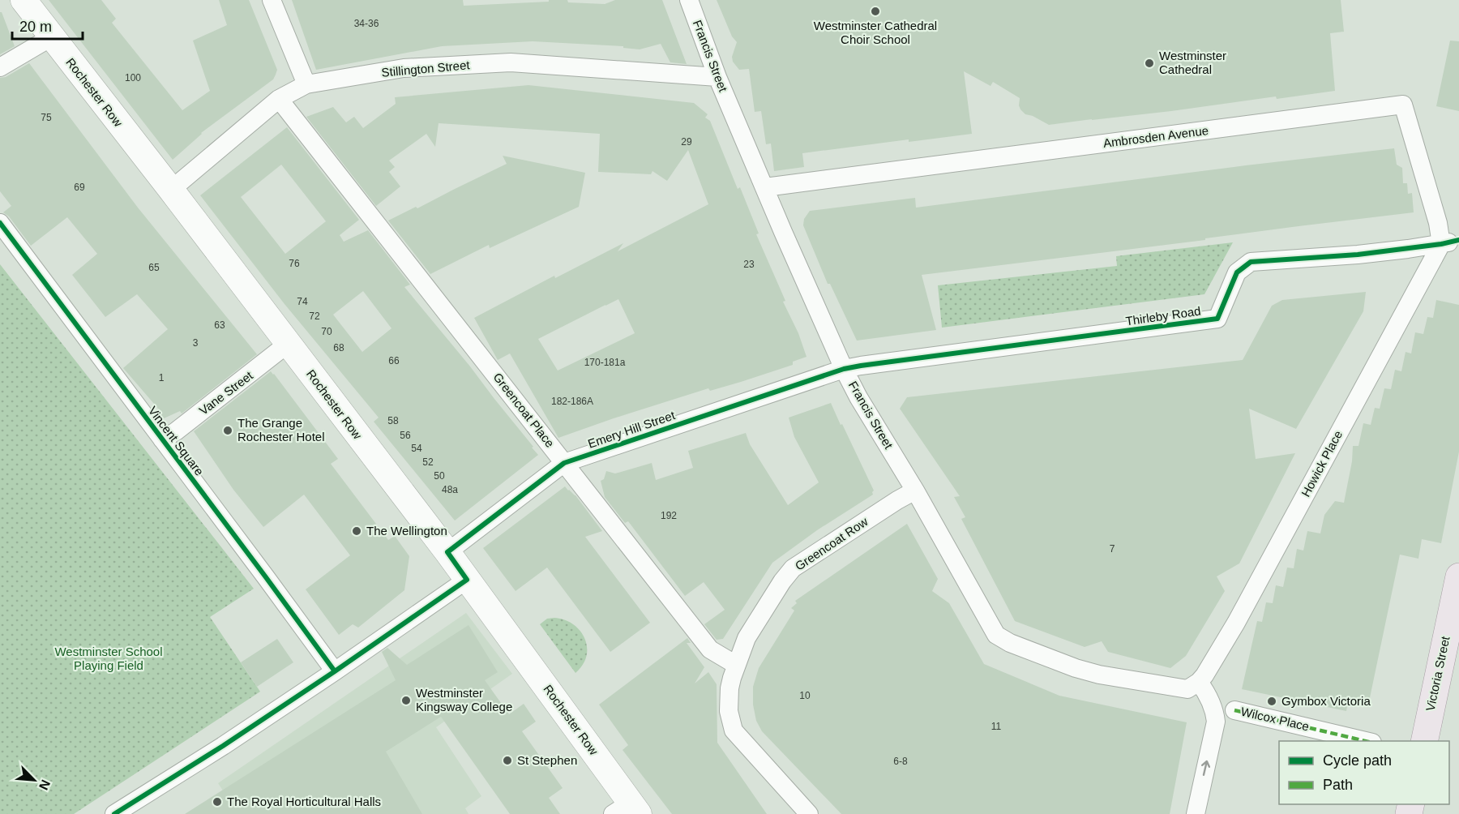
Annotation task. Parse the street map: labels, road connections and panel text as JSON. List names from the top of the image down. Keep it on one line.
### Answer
{"streets":{"main road":["Rochester Row","Victoria Street"],"street":["Francis Street","Stillington Street","Ambrosden Avenue","Thirleby Road","Vane Street","Greencoat Place","Emery Hill Street","Vincent Square","Howick Place","Greencoat Row","Wilcox Place"]},"crossings":[["Francis Street","Stillington Street"],["Francis Street","Ambrosden Avenue"],["Francis Street","Thirleby Road"],["Francis Street","Emery Hill Street"],["Francis Street","Howick Place"],["Francis Street","Greencoat Row"],["Stillington Street","Rochester Row"],["Stillington Street","Greencoat Place"],["Rochester Row","Vane Street"],["Rochester Row","Emery Hill Street"],["Ambrosden Avenue","Thirleby Road"],["Ambrosden Avenue","Howick Place"],["Thirleby Road","Emery Hill Street"],["Thirleby Road","Howick Place"],["Vane Street","Vincent Square"],["Greencoat Place","Emery Hill Street"],["Greencoat Place","Greencoat Row"]],"parks":["Westminster School Playing Field"],"places":["Westminster Cathedral Choir School","Westminster Cathedral","The Grange Rochester Hotel","The Wellington","Westminster Kingsway College","Gymbox Victoria","St Stephen","The Royal Horticultural Halls"],"house_numbers":["34-36","100","75","29","69","76","23","65","74","72","63","70","3","68","66","170-181a","1","182-186A","58","56","54","52","50","48a","192","7","10","11","6-8"],"legend":["Cycle path","Path"],"scale_bar":"20 m","north":"bottom right"}
